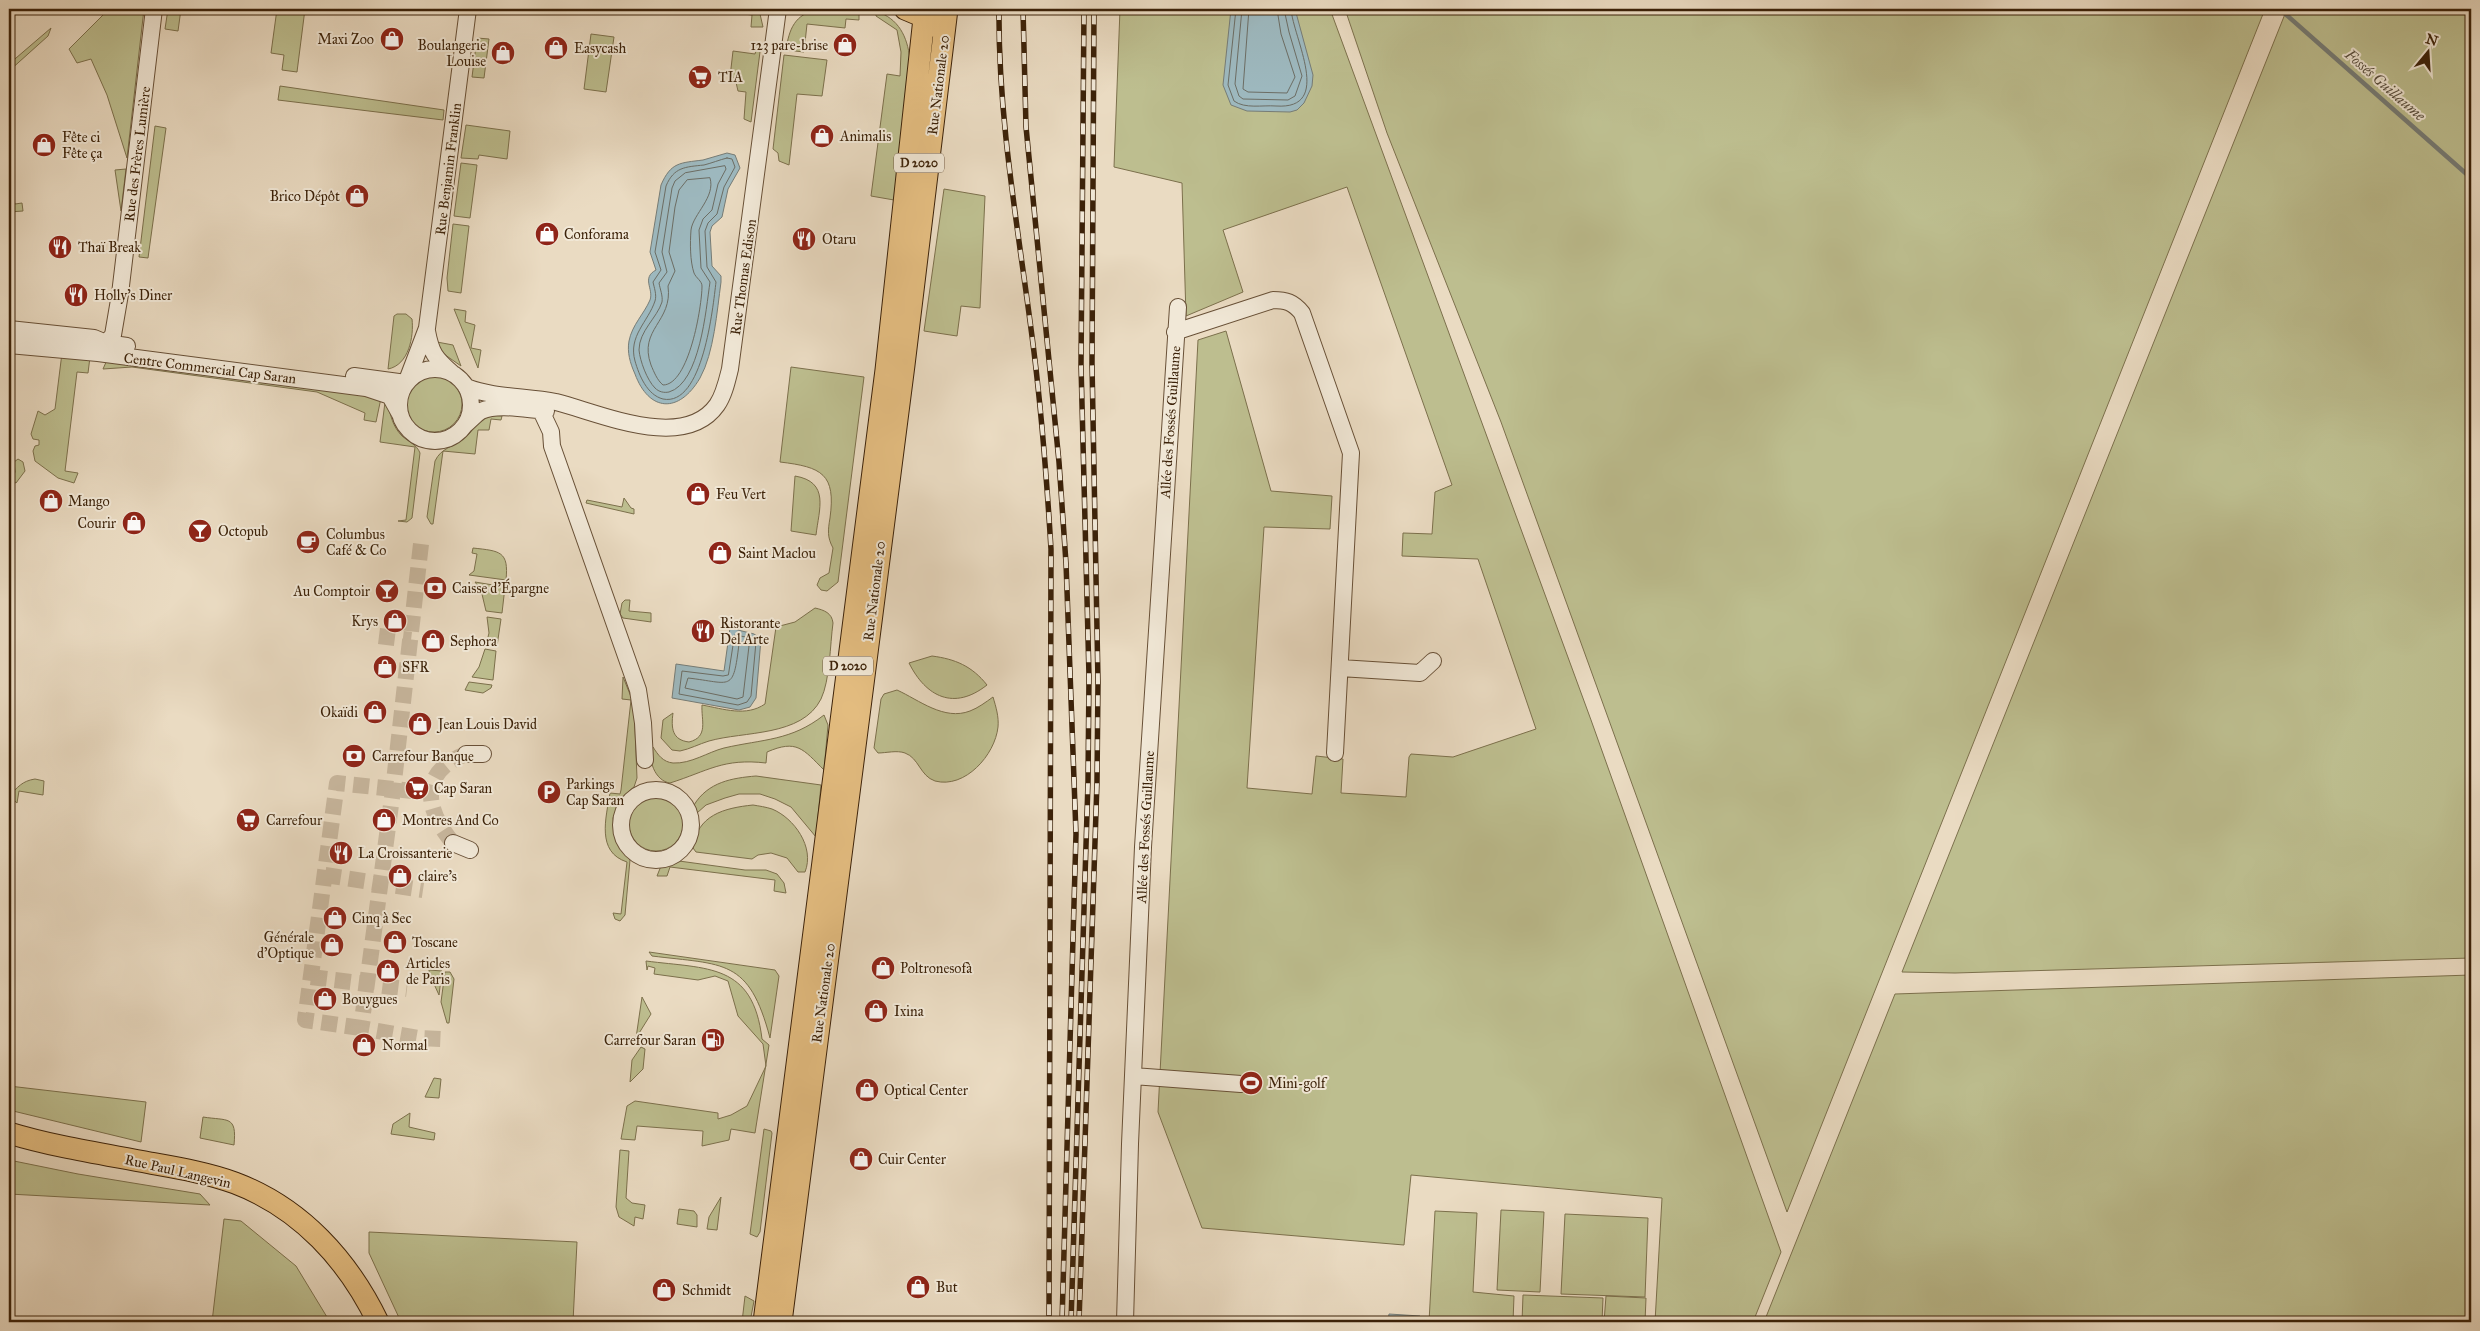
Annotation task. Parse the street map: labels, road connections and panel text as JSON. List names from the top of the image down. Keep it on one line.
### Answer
{"streets":{"main road":["Rue Nationale 20","D 2020","Rue Paul Langevin"],"street":["Rue des Frères Lumière","Rue Benjamin Franklin","Rue Thomas Edison","Centre Commercial Cap Saran","Allée des Fossés Guillaume"]},"crossings":[["Rue des Frères Lumière","Centre Commercial Cap Saran"],["Rue Benjamin Franklin","Rue Thomas Edison"],["Rue Benjamin Franklin","Centre Commercial Cap Saran"],["Rue Thomas Edison","Centre Commercial Cap Saran"]],"water":["Fossés Guillaume"],"places":{"shop":["Maxi Zoo","123 pare-brise","Easycash","Boulangerie Louise","Animalis","Fête ci Fête ça","Brico Dépôt","Conforama","Feu Vert","Mango","Courir","Saint Maclou","Krys","Sephora","SFR","Okaïdi","Jean Louis David","Montres And Co","claire's","Cinq à Sec","Toscane","Générale d'Optique","Poltronesofà","Articles de Paris","Bouygues","Ixina","Normal","Optical Center","Cuir Center","But","Schmidt"],"supermarket":["TIA","Cap Saran","Carrefour"],"restaurant":["Otaru","Thaï Break","Holly's Diner","Ristorante Del Arte","La Croissanterie"],"bar":["Octopub","Au Comptoir"],"cafe":["Columbus Café & Co"],"bank":["Caisse d'Épargne","Carrefour Banque"],"parking":["Parkings Cap Saran"],"fuel station":["Carrefour Saran"],"sports":["Mini-golf"]},"north":"top"}
